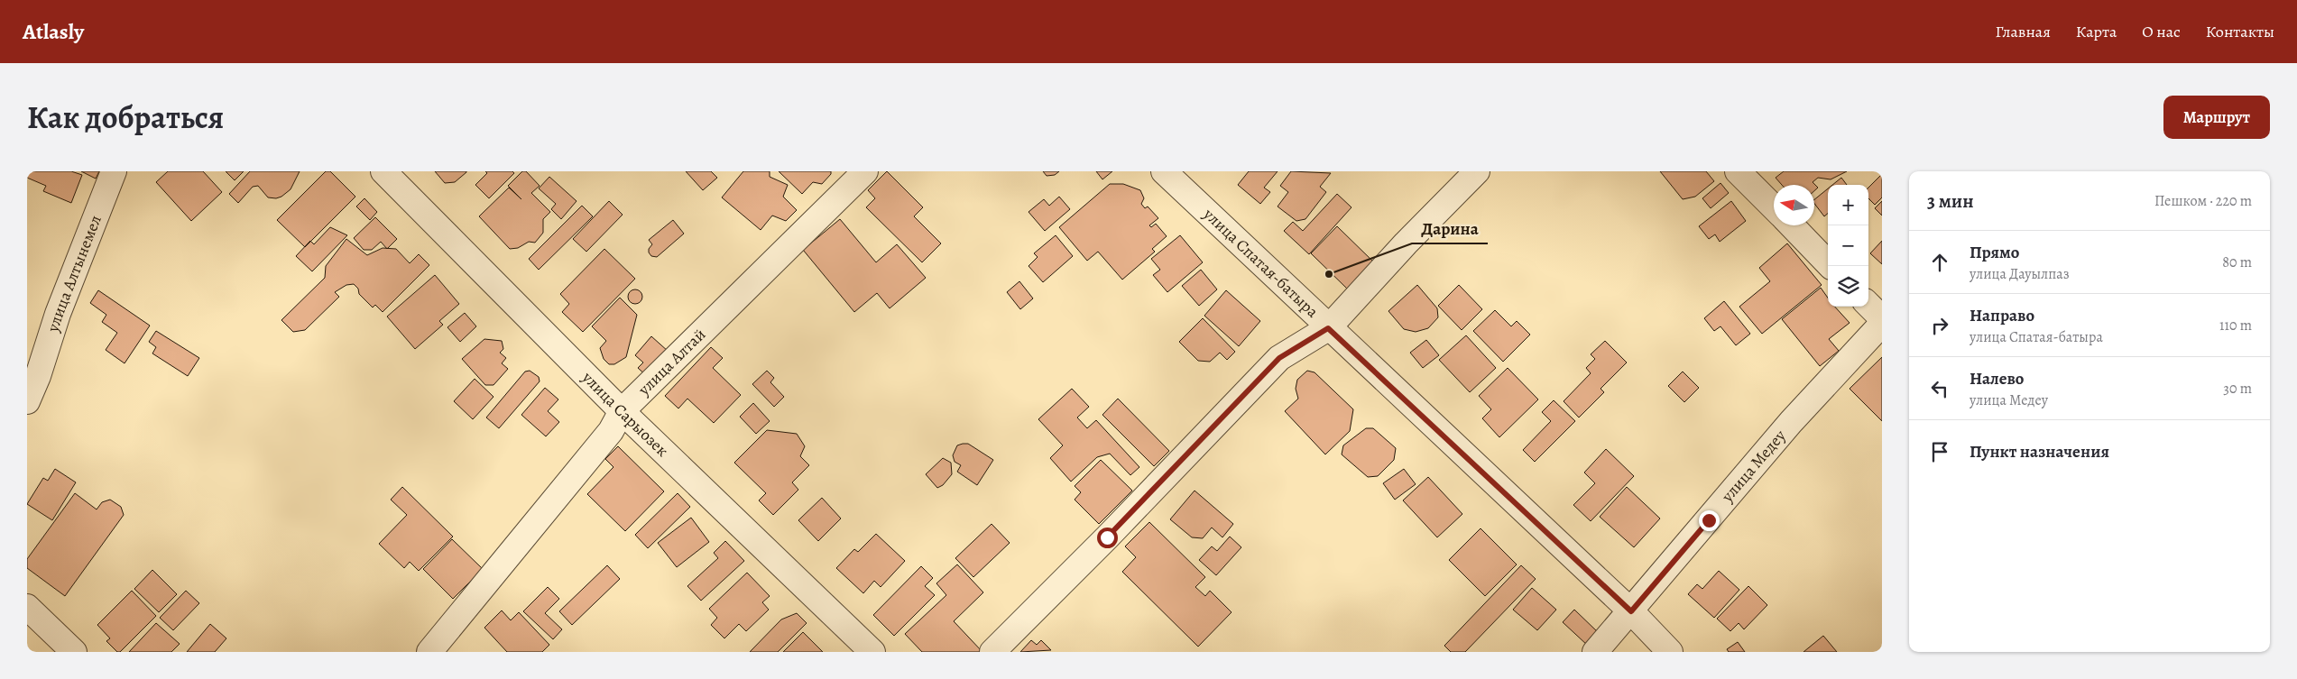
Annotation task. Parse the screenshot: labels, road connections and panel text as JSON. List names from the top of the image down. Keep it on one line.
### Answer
{"streets":{"street":["улица Спатая-батыра","улица Алтынемел","улица Алтай","улица Сарыозек","улица Медеу"]},"crossings":[["улица Спатая-батыра","улица Медеу"],["улица Алтай","улица Сарыозек"]],"places":["Дарина"],"north":"left","page":{"header":"Atlasly","nav":["Главная","Карта","О нас","Контакты"],"title":"Как добраться","buttons":"Маршрут","heading":["3 мин","Пешком · 220 m"],"map_buttons":["+","−"],"list":[["Прямо","улица Дауылпаз","80 m"],["Направо","улица Спатая-батыра","110 m"],["Налево","улица Медеу","30 m"],"Пункт назначения"]}}
